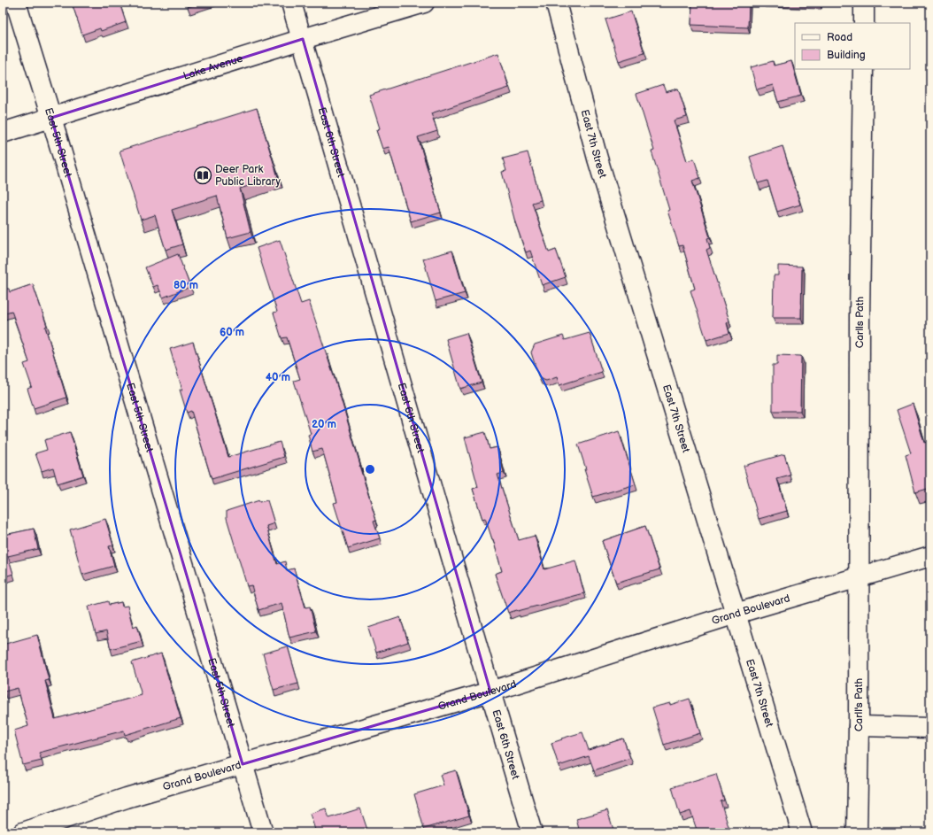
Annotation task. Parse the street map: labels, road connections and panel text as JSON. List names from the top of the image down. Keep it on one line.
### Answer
{"streets":{"street":["Lake Avenue","East 6th Street","East 5th Street","East 7th Street","Carlls Path","Grand Boulevard","Carll's Path"]},"crossings":[["Lake Avenue","East 6th Street"],["Lake Avenue","East 5th Street"],["East 6th Street","Grand Boulevard"],["East 5th Street","Grand Boulevard"],["East 7th Street","Grand Boulevard"],["Carlls Path","Grand Boulevard"],["Carlls Path","Carll's Path"],["Grand Boulevard","Carll's Path"]],"places":{"library":["Deer Park Public Library"]},"legend":["Road","Building"],"rings":["80 m","60 m","40 m","20 m"]}
